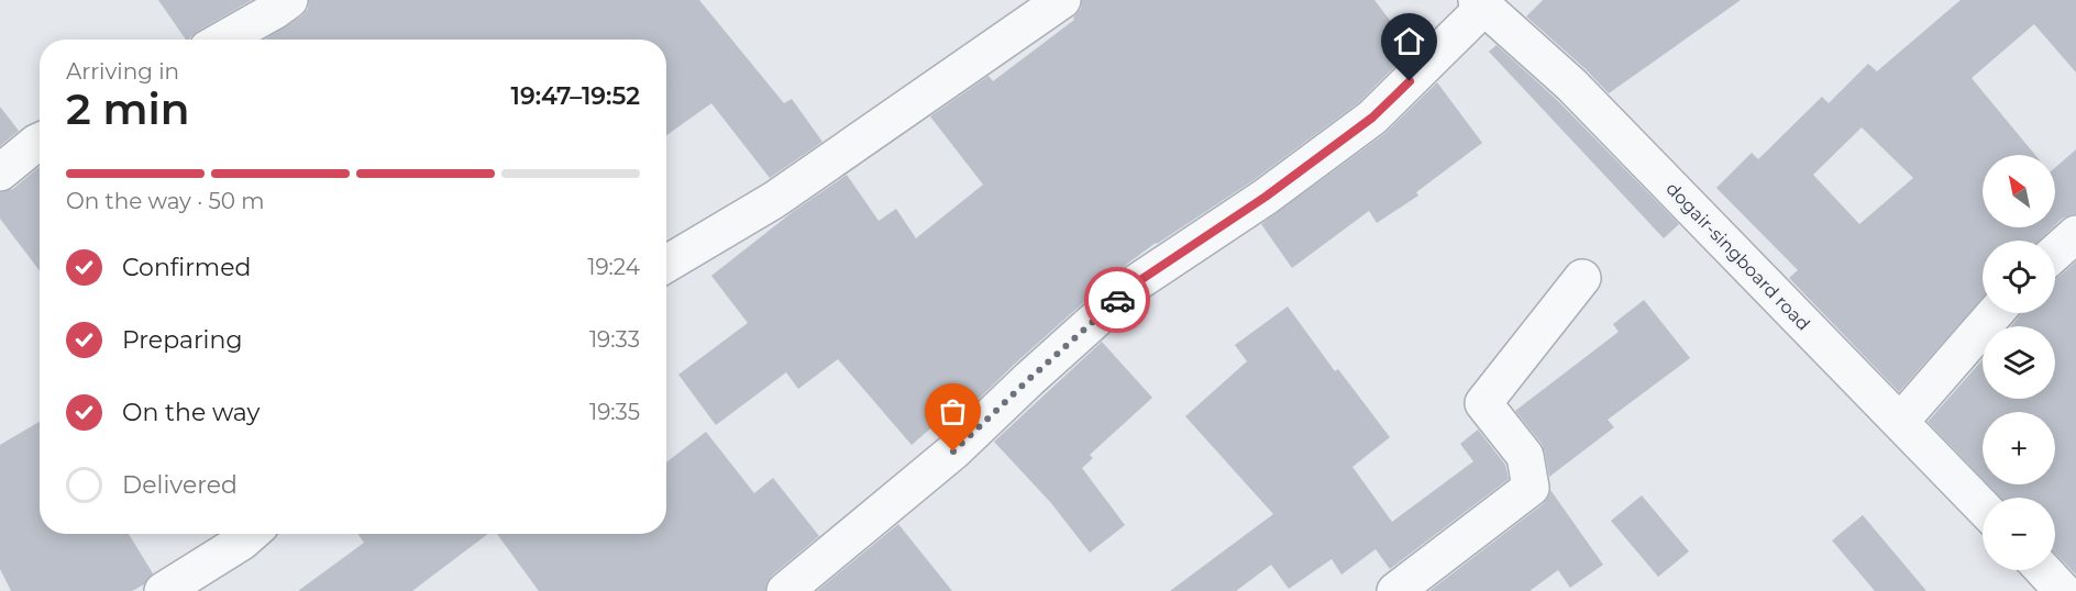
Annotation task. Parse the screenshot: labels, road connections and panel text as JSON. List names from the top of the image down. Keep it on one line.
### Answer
{"streets":{"street":["dogair-singboard road"]},"north":"top left","page":{"heading":["2 min","Arriving in","19:47–19:52"],"bar":"On the way · 50 m","map_buttons":["+","−"],"list":[["Confirmed","19:24"],["Preparing","19:33"],["On the way","19:35"],"Delivered"]}}
